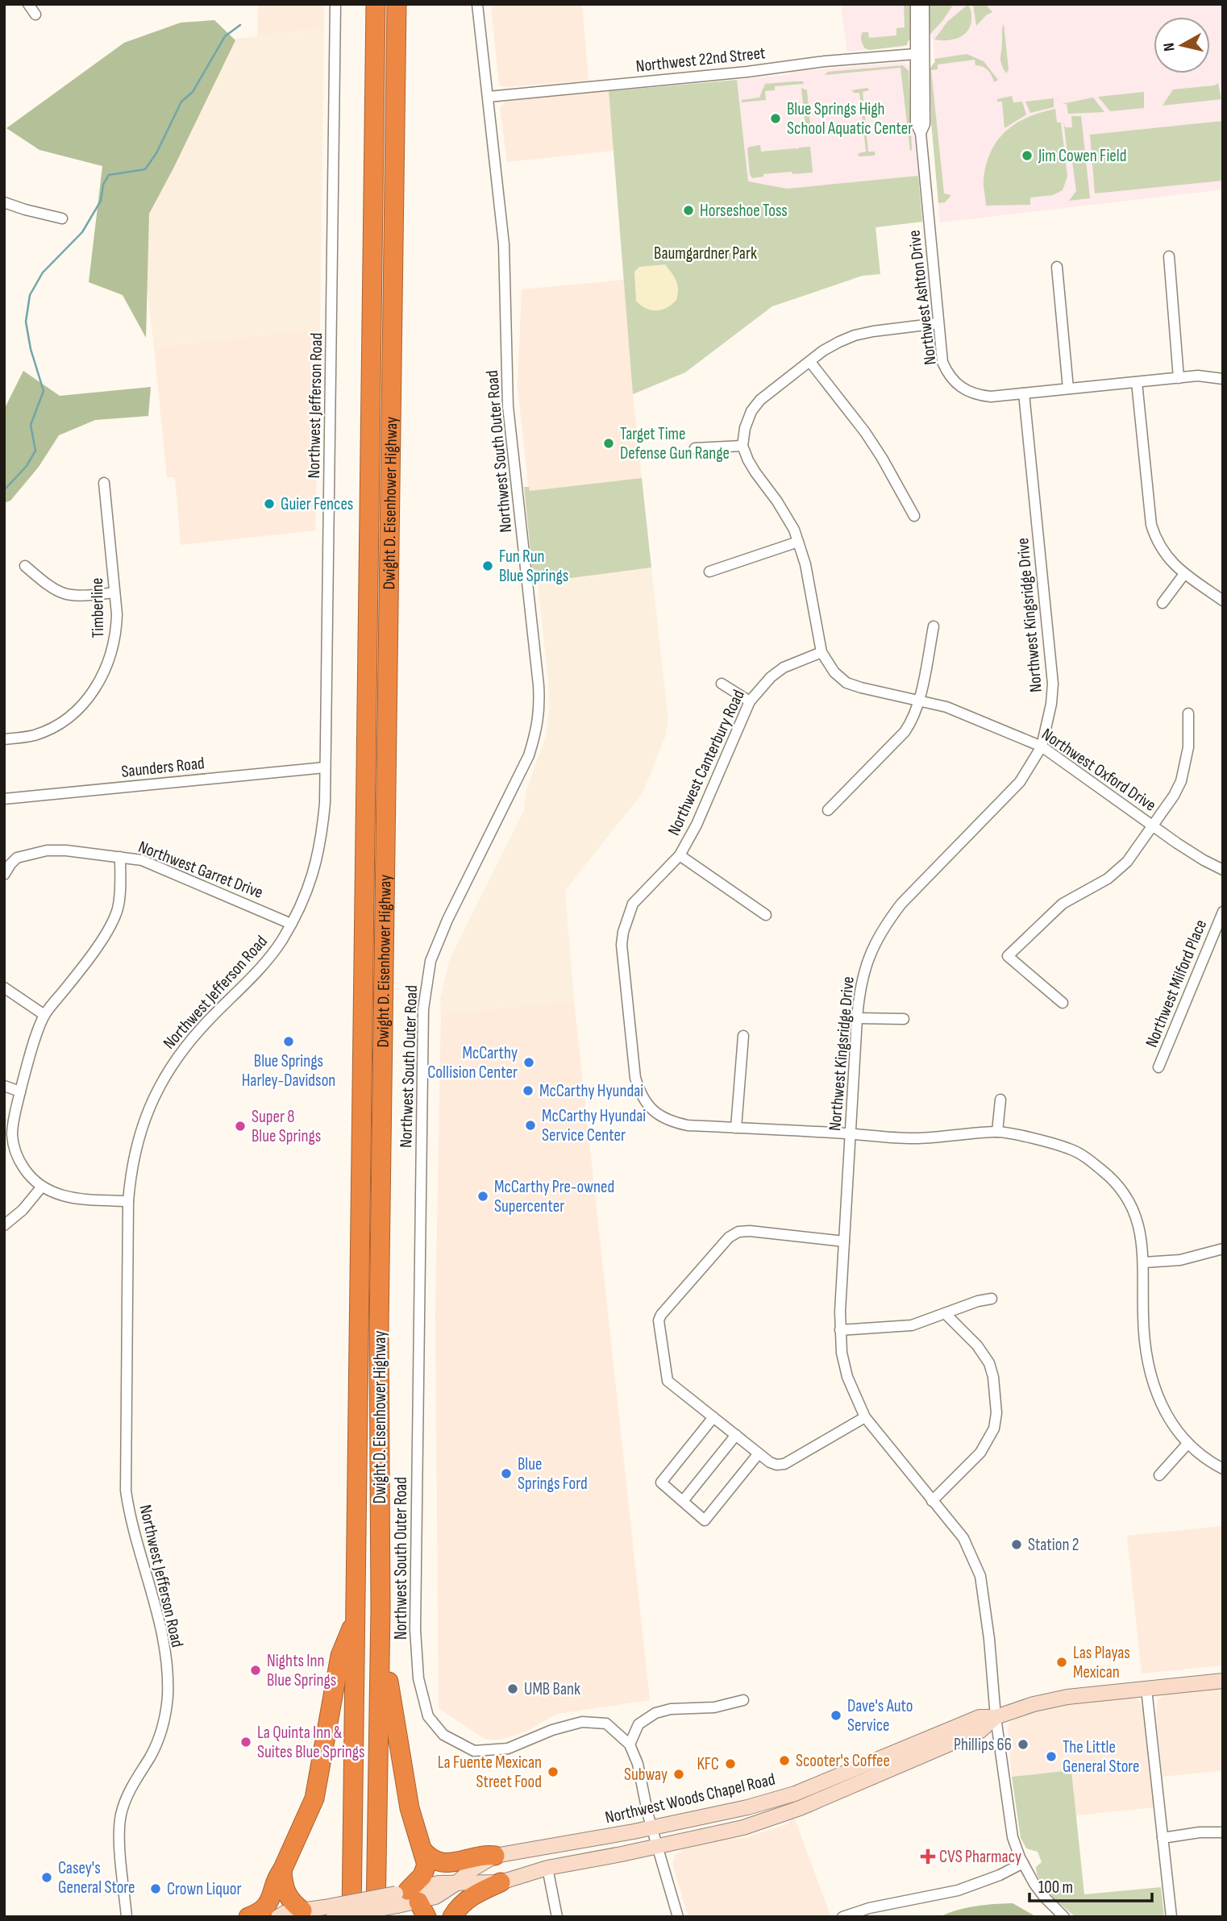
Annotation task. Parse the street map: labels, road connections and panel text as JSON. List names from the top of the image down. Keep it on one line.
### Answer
{"streets":{"highway":["Dwight D. Eisenhower Highway"],"main road":["Northwest Woods Chapel Road"],"street":["Northwest 22nd Street","Northwest Ashton Drive","Northwest Jefferson Road","Northwest South Outer Road","Timberline","Northwest Kingsridge Drive","Northwest Canterbury Road","Saunders Road","Northwest Oxford Drive","Northwest Garret Drive","Northwest Milford Place"]},"crossings":[["Northwest 22nd Street","Northwest Ashton Drive"],["Northwest 22nd Street","Northwest South Outer Road"],["Northwest Ashton Drive","Northwest Kingsridge Drive"],["Northwest Jefferson Road","Saunders Road"],["Northwest Jefferson Road","Northwest Garret Drive"],["Northwest South Outer Road","Northwest Woods Chapel Road"],["Northwest Kingsridge Drive","Northwest Canterbury Road"],["Northwest Kingsridge Drive","Northwest Oxford Drive"],["Northwest Kingsridge Drive","Northwest Woods Chapel Road"],["Northwest Canterbury Road","Northwest Oxford Drive"]],"parks":["Baumgardner Park"],"places":{"other":["Blue Springs High School Aquatic Center","Jim Cowen Field","Horseshoe Toss","Target Time Defense Gun Range","Guier Fences","Fun Run Blue Springs","Blue Springs Harley-Davidson","McCarthy Collision Center","McCarthy Hyundai","McCarthy Hyundai Service Center","Super 8 Blue Springs","McCarthy Pre-owned Supercenter","Blue Springs Ford","Station 2","Las Playas Mexican","Nights Inn Blue Springs","UMB Bank","Dave's Auto Service","La Quinta Inn & Suites Blue Springs","Phillips 66","The Little General Store","Scooter's Coffee","KFC","La Fuente Mexican Street Food","Subway","Casey's General Store","Crown Liquor"],"health":["CVS Pharmacy"]},"scale_bar":"100 m","north":"left"}
